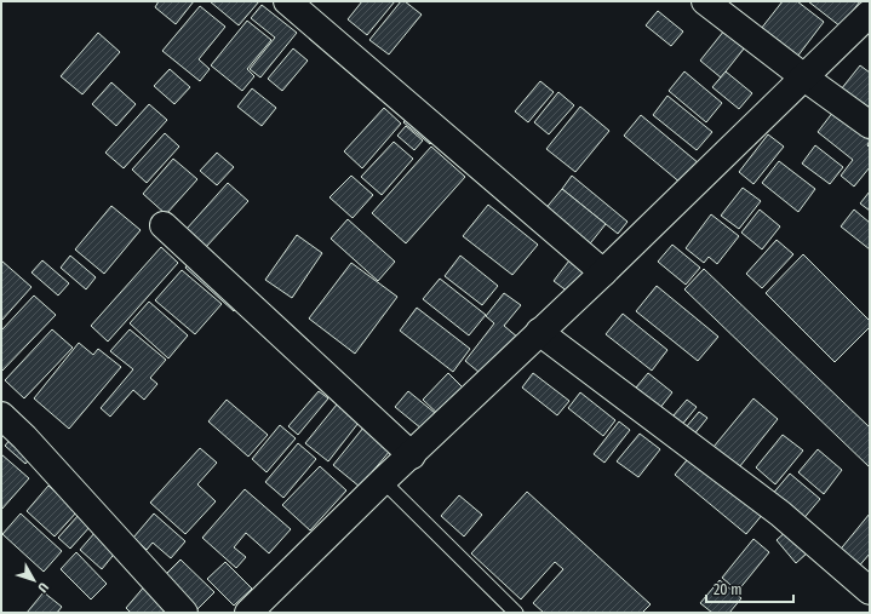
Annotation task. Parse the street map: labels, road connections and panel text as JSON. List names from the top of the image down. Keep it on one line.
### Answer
{"scale_bar":"20 m","north":"bottom right"}
